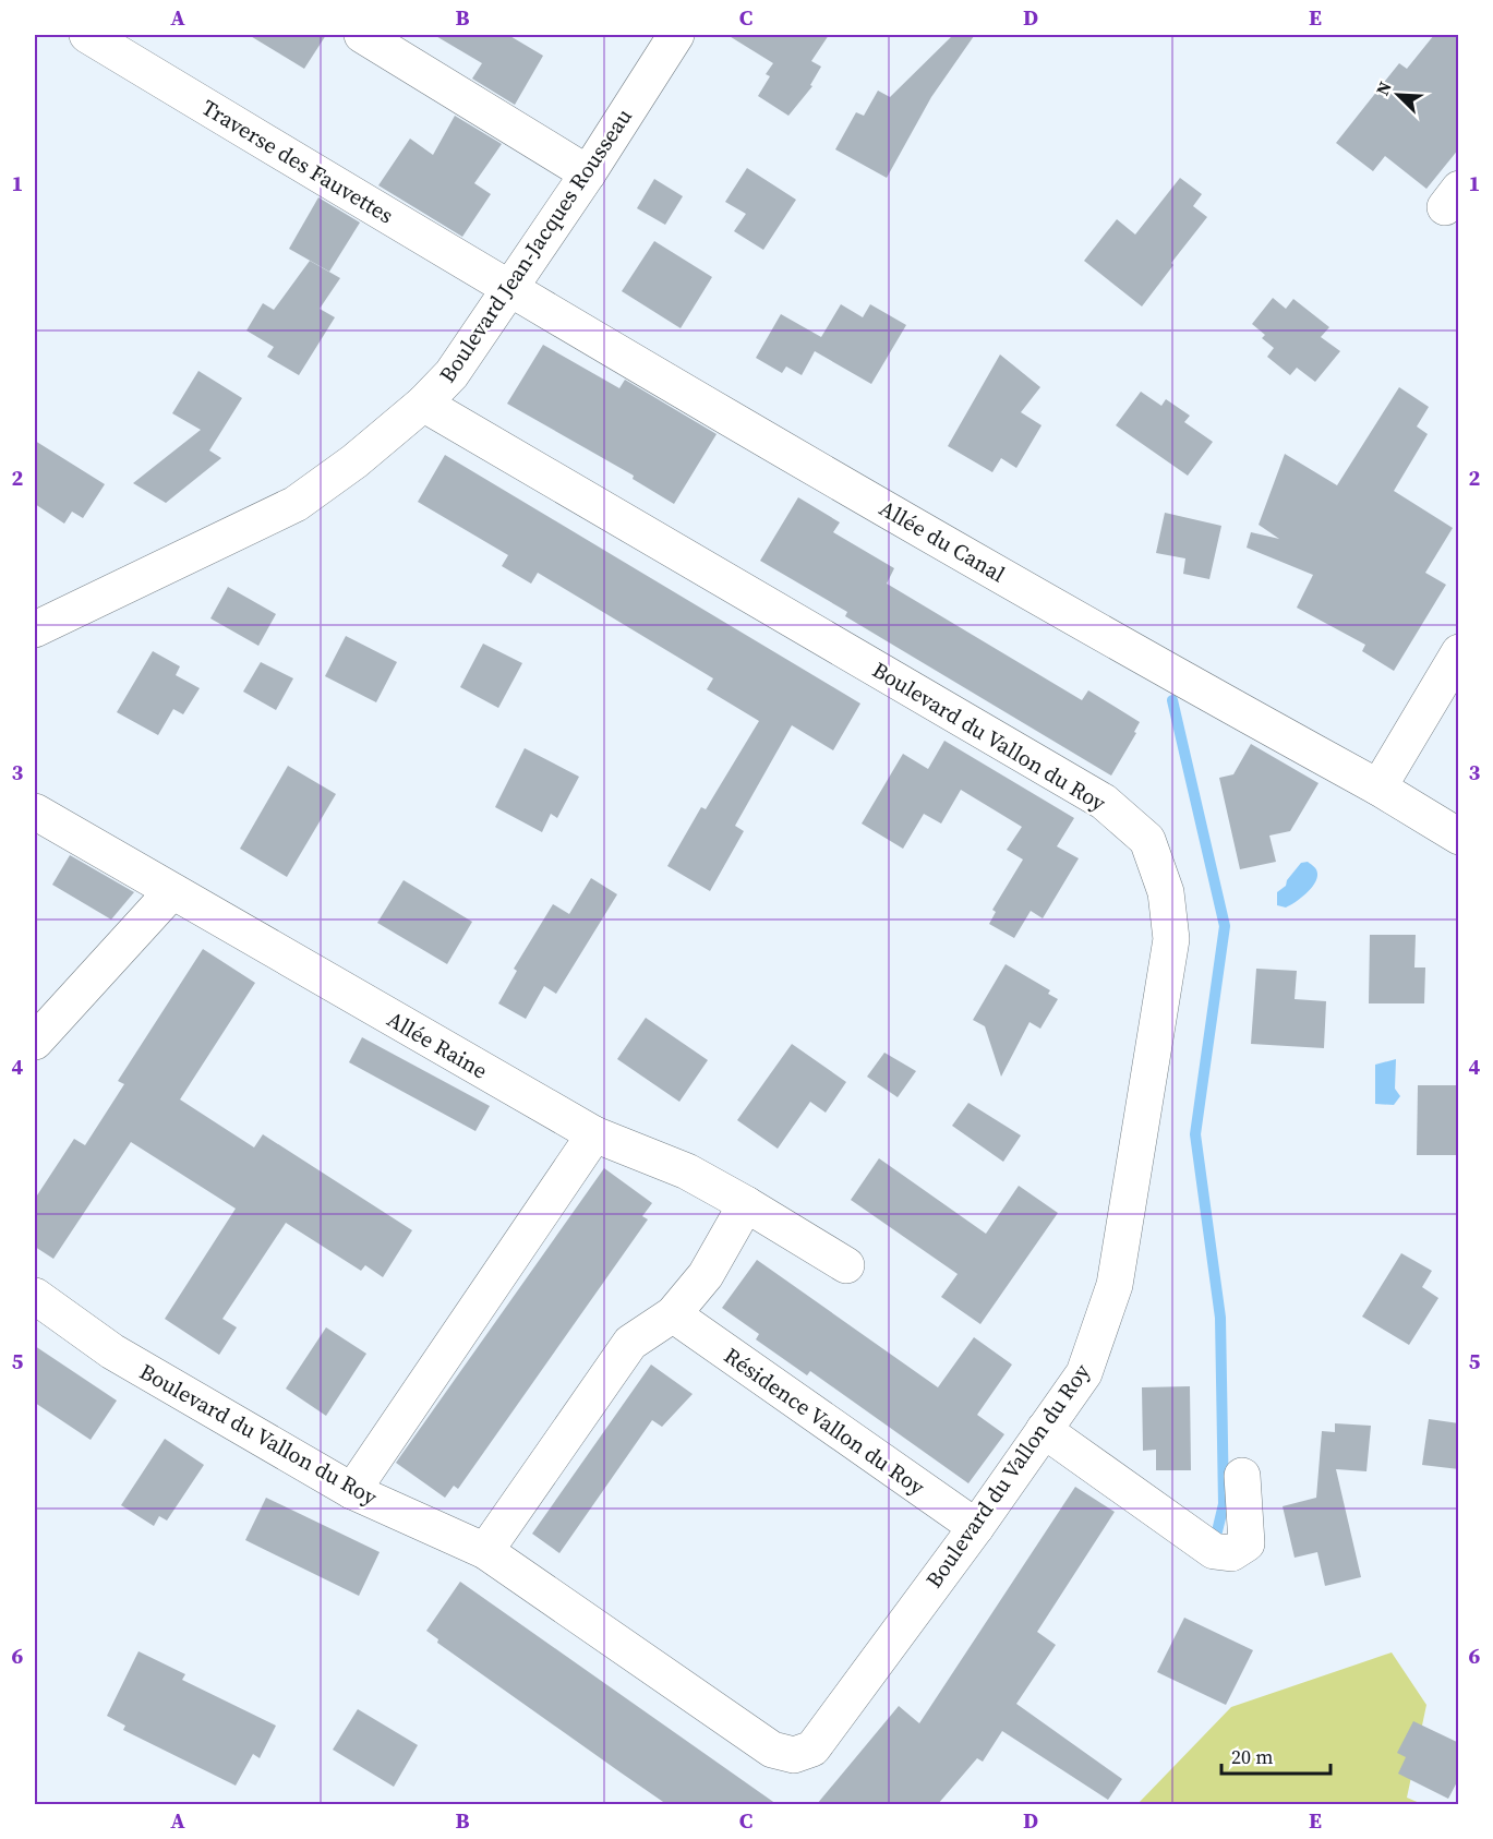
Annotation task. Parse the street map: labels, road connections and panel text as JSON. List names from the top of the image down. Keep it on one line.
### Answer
{"streets":{"street":["Traverse des Fauvettes","Boulevard Jean-Jacques Rousseau","Allée du Canal","Boulevard du Vallon du Roy","Allée Raine","Résidence Vallon du Roy"]},"crossings":[["Traverse des Fauvettes","Boulevard Jean-Jacques Rousseau"],["Traverse des Fauvettes","Allée du Canal"],["Boulevard Jean-Jacques Rousseau","Allée du Canal"],["Boulevard Jean-Jacques Rousseau","Boulevard du Vallon du Roy"],["Boulevard du Vallon du Roy","Résidence Vallon du Roy"]],"scale_bar":"20 m","north":"top left","grid":{"columns":["A","B","C","D","E"],"rows":["1","2","3","4","5","6"]}}
